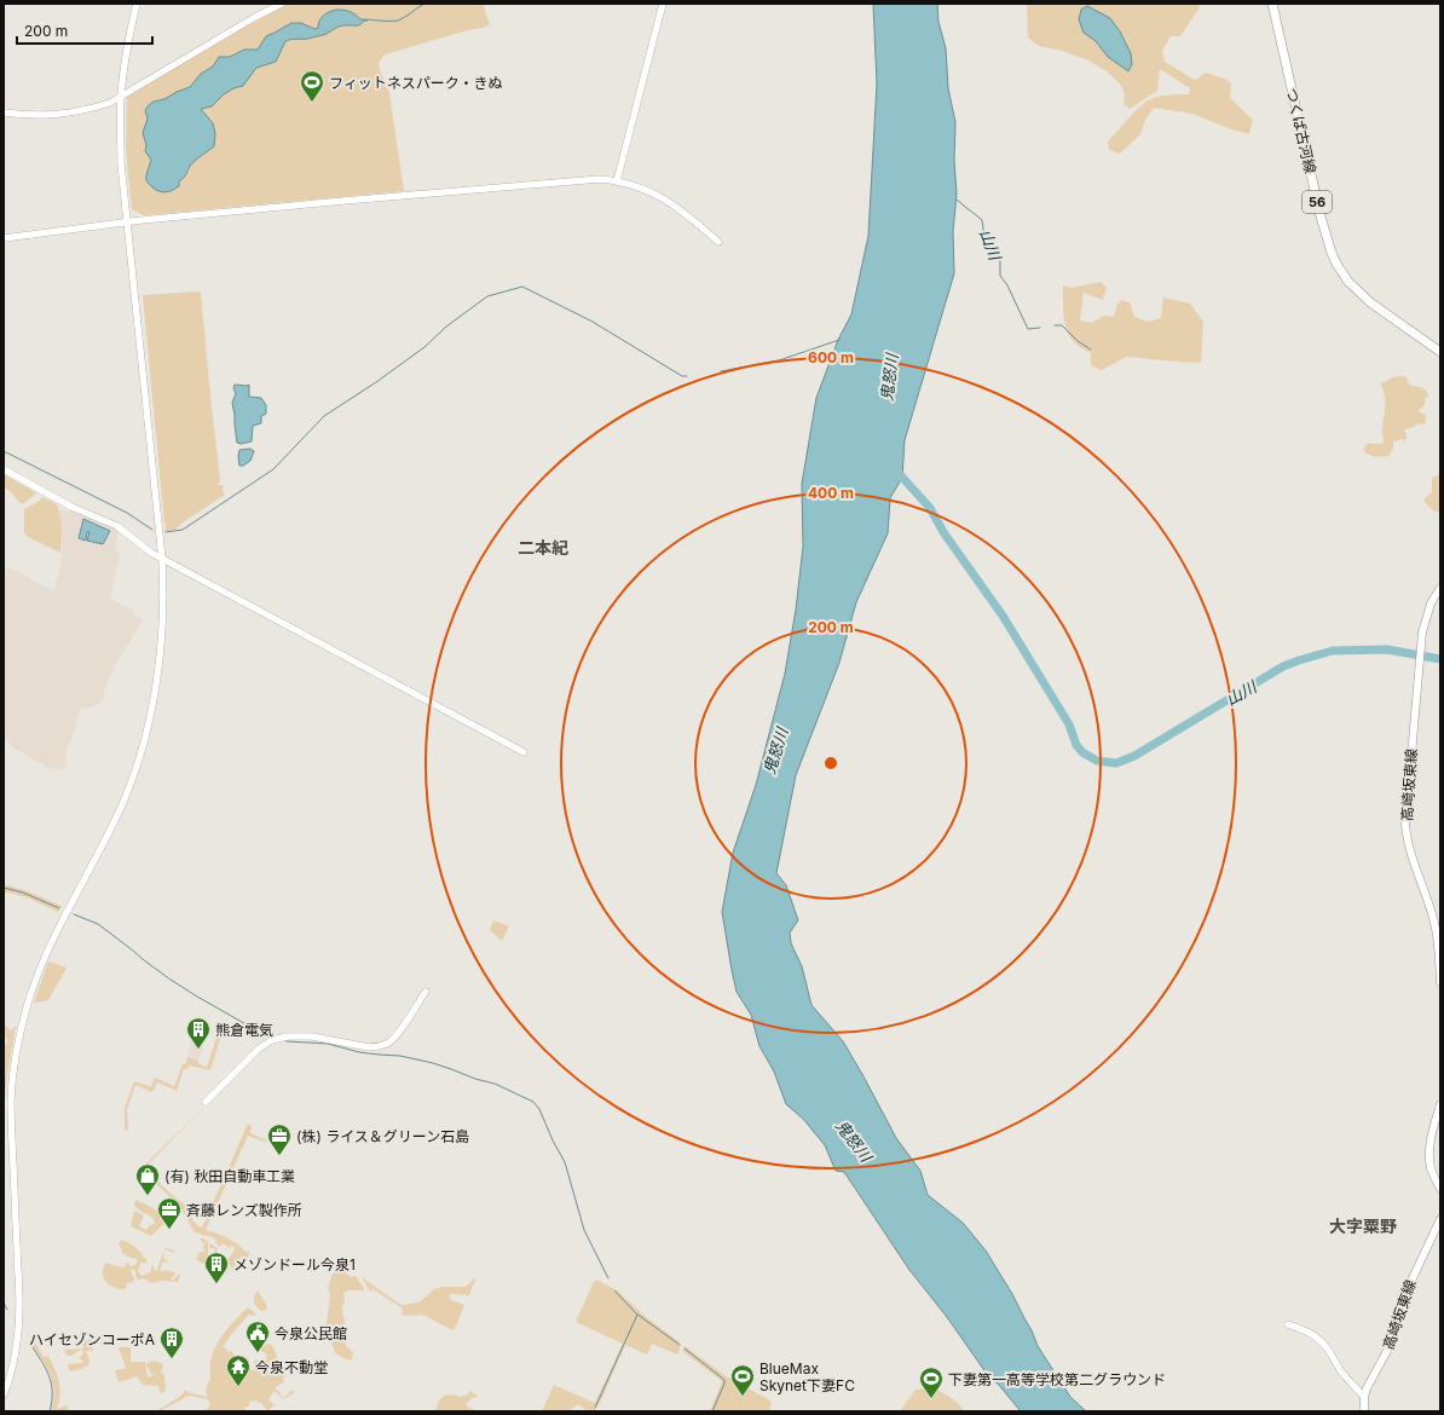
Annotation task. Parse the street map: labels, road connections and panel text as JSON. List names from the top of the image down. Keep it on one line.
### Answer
{"streets":{"main road":["つくば古河線","56","高崎坂東線"]},"districts":["二本紀","大字粟野"],"water":["山川","鬼怒川"],"places":{"sports":["フィットネスパーク・きぬ","BlueMax Skynet下妻FC","下妻第一高等学校第二グラウンド"],"building":["熊倉電気","メゾンドール今泉1","ハイセゾンコーポA"],"office":["(株) ライス＆グリーン石島","斉藤レンズ製作所"],"shop":["(有) 秋田自動車工業"],"public building":["今泉公民館"],"temple":["今泉不動堂"]},"scale_bar":"200 m","rings":["600 m","400 m","200 m"]}
